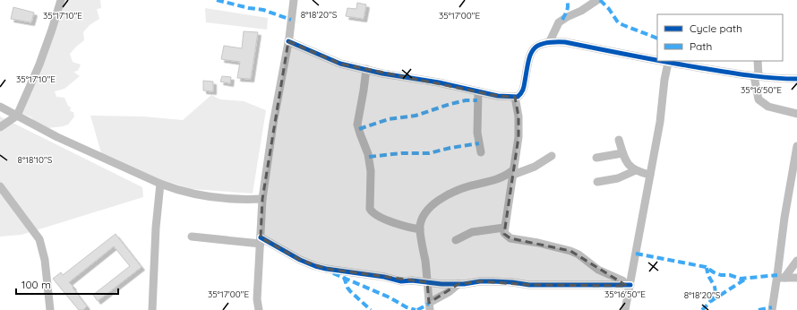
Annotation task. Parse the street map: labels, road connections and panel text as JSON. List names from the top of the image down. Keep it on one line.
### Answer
{"legend":["Cycle path","Path"],"scale_bar":"100 m","coordinates":["8°18'20\"S","35°17'00\"E","35°17'10\"E","35°16'50\"E","8°18'10\"S"]}
